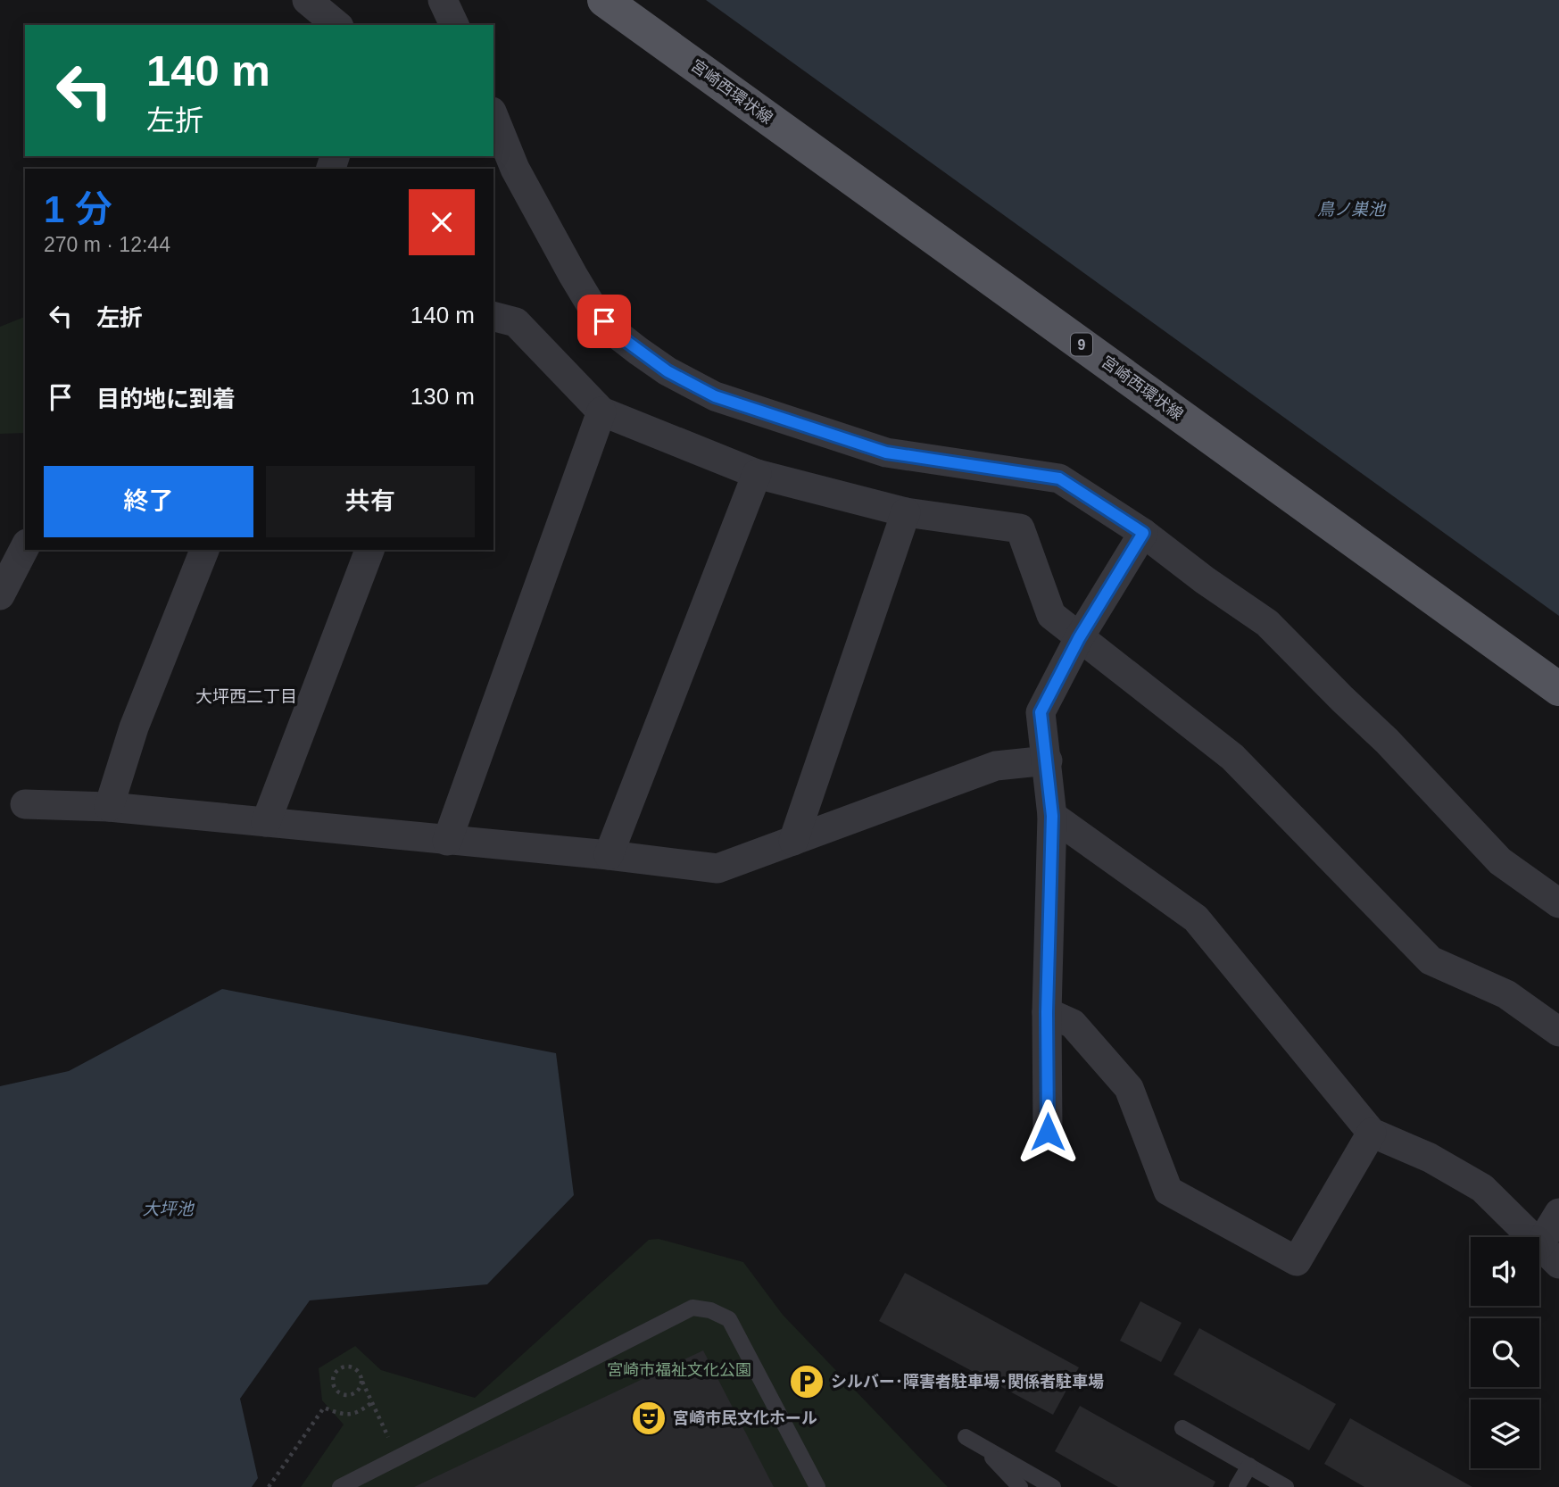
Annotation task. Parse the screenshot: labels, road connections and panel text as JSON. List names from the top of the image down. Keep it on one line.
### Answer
{"streets":{"main road":["宮崎西環状線","9"]},"districts":["大坪西二丁目"],"water":["鳥ノ巣池","大坪池"],"parks":["宮崎市福祉文化公園"],"places":{"parking":["シルバー･障害者駐車場･関係者駐車場"],"theatre":["宮崎市民文化ホール"]},"page":{"turn":["140 m","左折"],"heading":["1 分","270 m · 12:44"],"list":[{"name":"左折","value":"140 m"},{"name":"目的地に到着","value":"130 m"}],"buttons":["終了","共有"]}}
